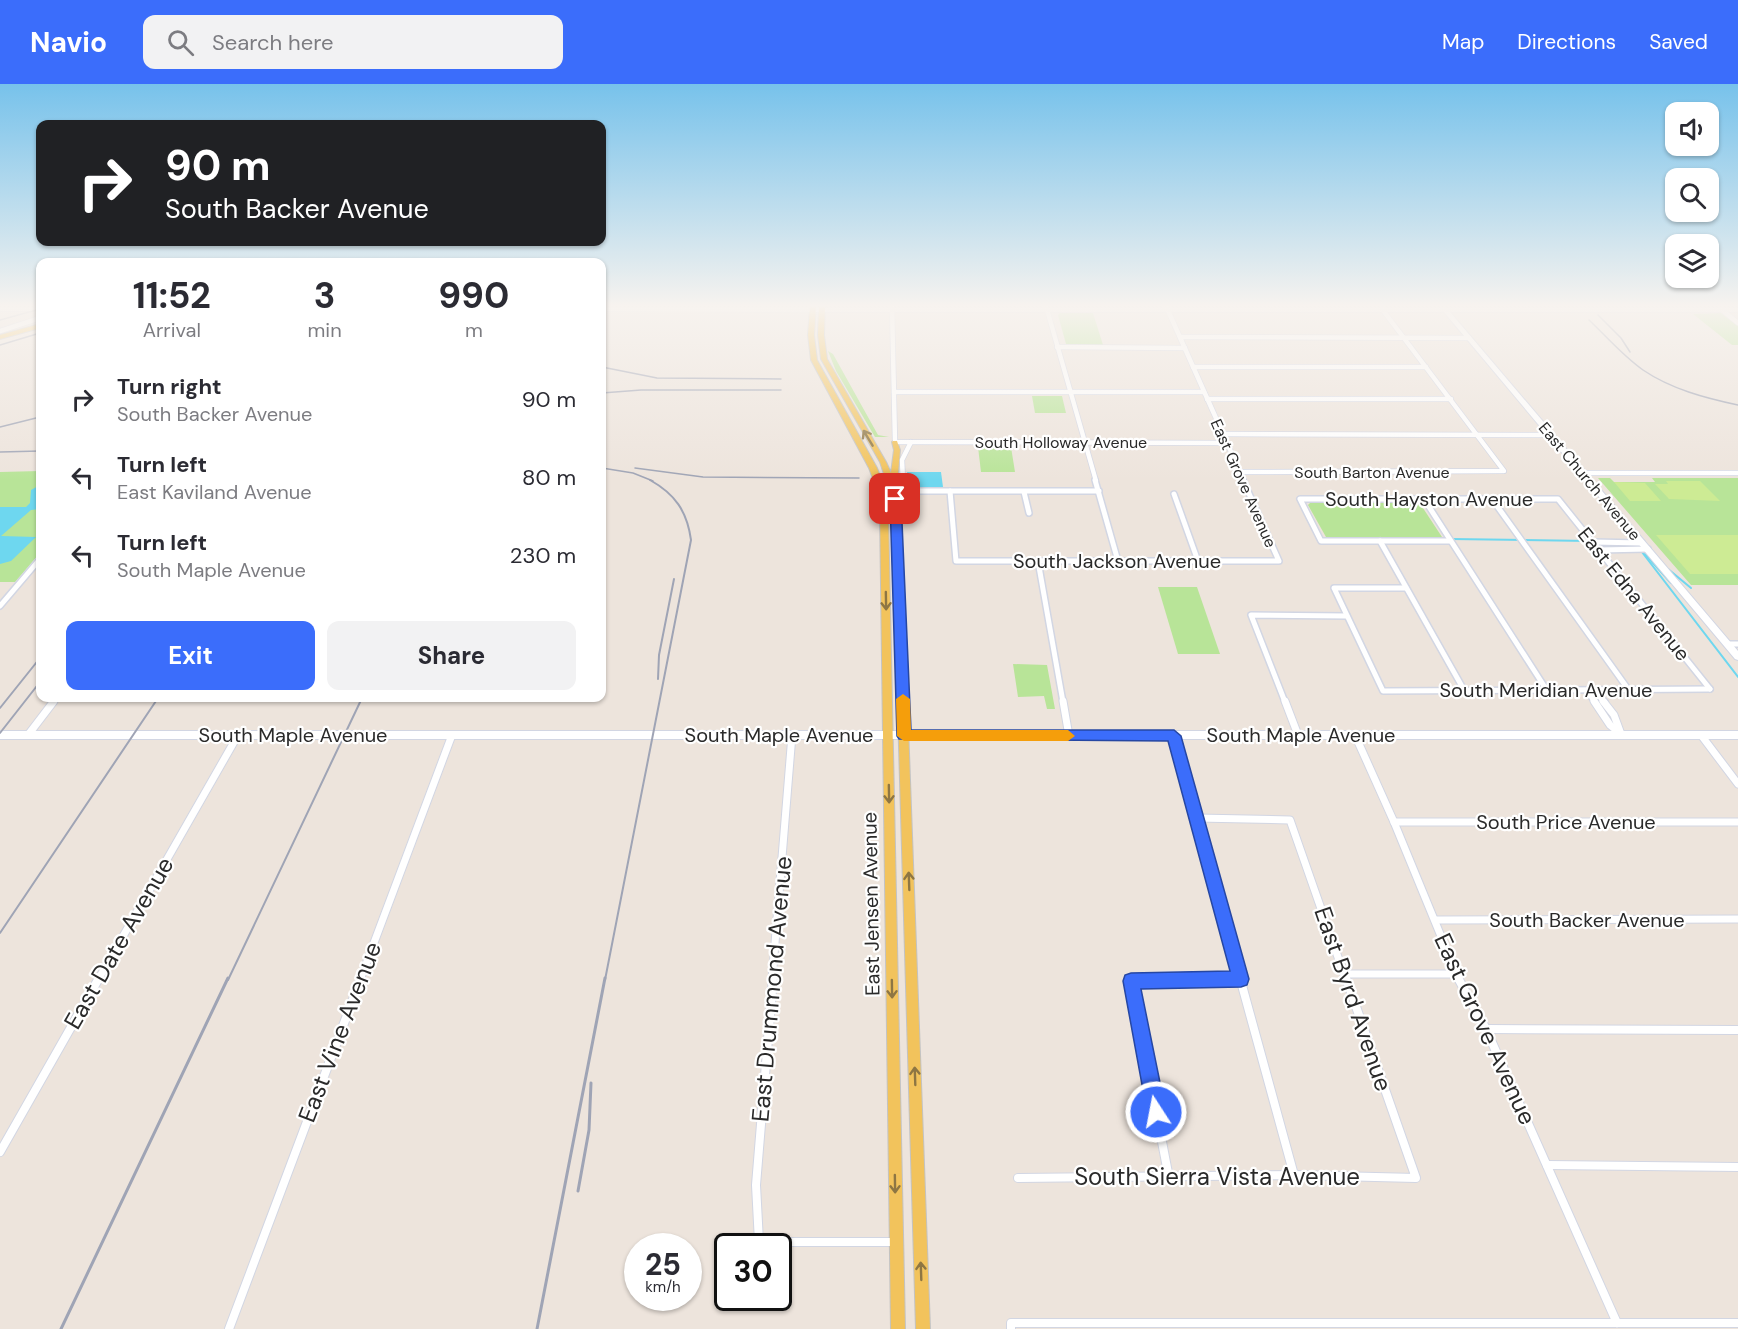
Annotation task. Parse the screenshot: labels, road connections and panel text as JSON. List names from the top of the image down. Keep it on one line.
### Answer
{"streets":{"main road":["East Church Avenue","South Maple Avenue","East Jensen Avenue"],"street":["South Holloway Avenue","South Barton Avenue","East Grove Avenue","South Hayston Avenue","South Jackson Avenue","East Edna Avenue","South Meridian Avenue","South Price Avenue","South Backer Avenue","East Date Avenue","East Drummond Avenue","East Byrd Avenue","East Vine Avenue","South Sierra Vista Avenue"]},"crossings":[["South Holloway Avenue","East Grove Avenue"],["South Barton Avenue","East Grove Avenue"],["East Grove Avenue","South Jackson Avenue"],["East Grove Avenue","South Maple Avenue"],["East Grove Avenue","South Price Avenue"],["East Grove Avenue","South Backer Avenue"],["South Hayston Avenue","East Edna Avenue"],["East Edna Avenue","South Meridian Avenue"],["South Maple Avenue","East Jensen Avenue"],["South Maple Avenue","East Date Avenue"],["South Maple Avenue","East Drummond Avenue"],["South Maple Avenue","East Vine Avenue"],["East Jensen Avenue","East Drummond Avenue"],["East Byrd Avenue","South Sierra Vista Avenue"]],"page":{"header":"Navio","search":"Search here","nav":["Map","Directions","Saved"],"turn":["90 m","South Backer Avenue"],"eta":["11:52","Arrival","3","min","990","m"],"list":[{"name":"Turn right","note":"South Backer Avenue","value":"90 m"},{"name":"Turn left","note":"East Kaviland Avenue","value":"80 m"},{"name":"Turn left","note":"South Maple Avenue","value":"230 m"}],"buttons":["Exit","Share"],"speed":"25 km/h","limit":"30"}}
